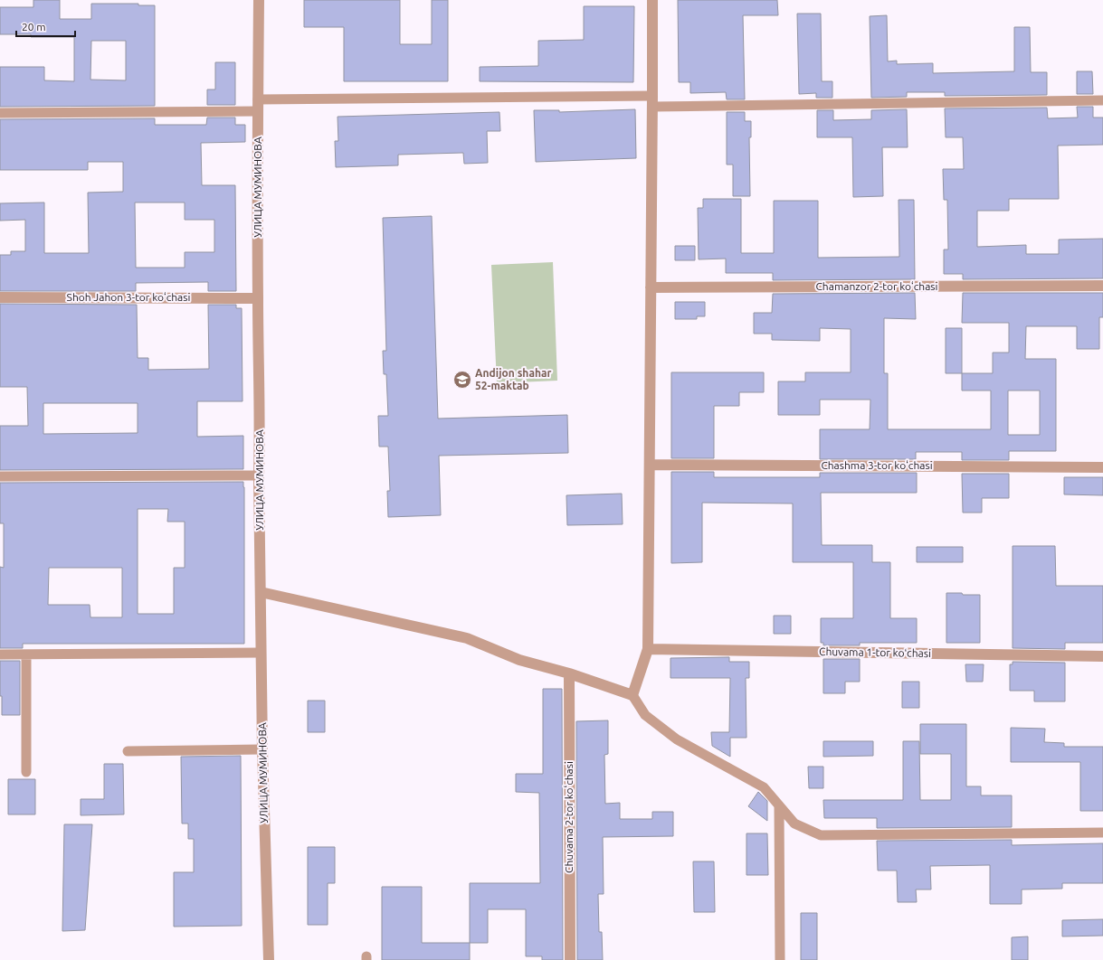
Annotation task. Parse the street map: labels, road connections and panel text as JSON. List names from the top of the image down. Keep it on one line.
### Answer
{"streets":{"street":["УЛИЦА МУМИНОВА","Chamanzor 2-tor koʻchasi","Shoh Jahon 3-tor koʻchasi","Chashma 3-tor koʻchasi","Chuvama 1-tor koʻchasi","Chuvama 2-tor koʻchasi"]},"crossings":[["УЛИЦА МУМИНОВА","Shoh Jahon 3-tor koʻchasi"]],"places":{"school or university":["Andijon shahar 52-maktab"]},"scale_bar":"20 m"}
